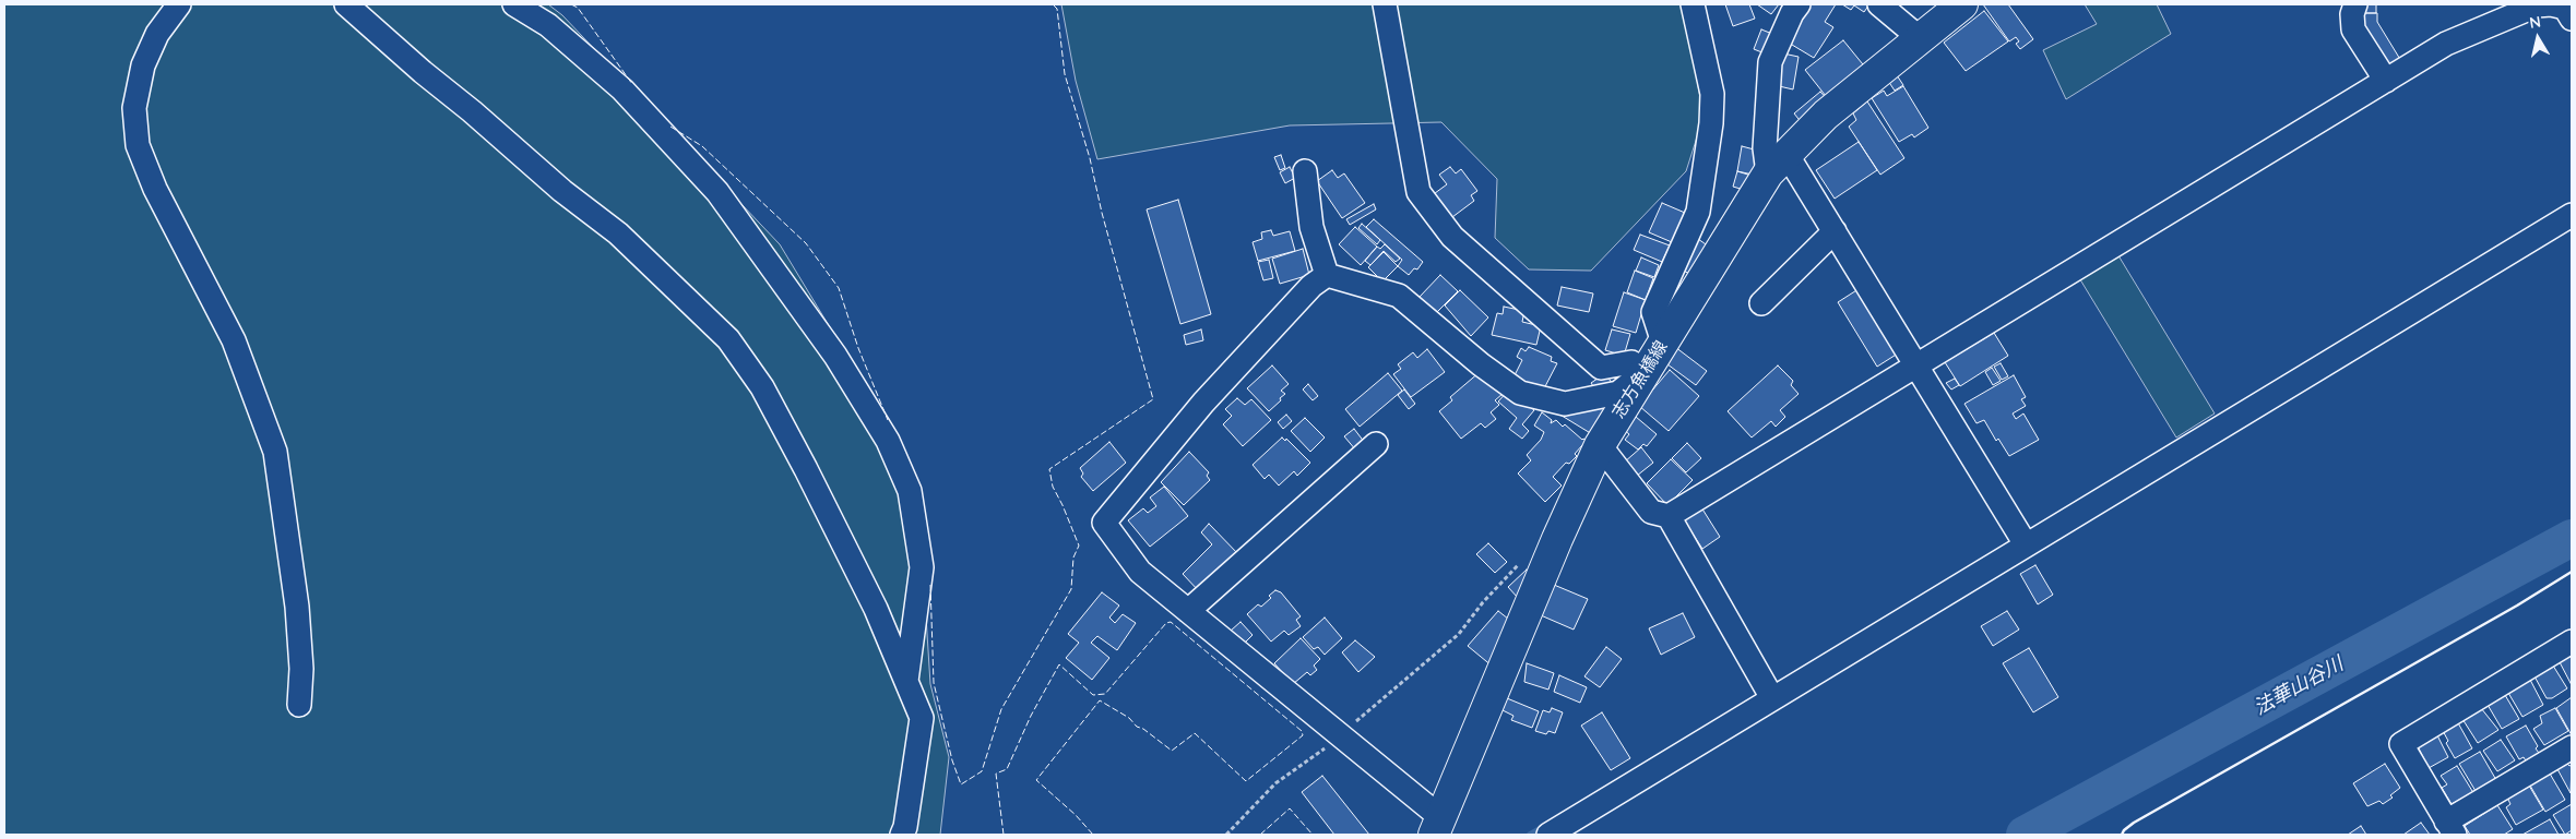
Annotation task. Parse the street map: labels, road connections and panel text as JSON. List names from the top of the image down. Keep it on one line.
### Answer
{"streets":{"main road":["志方魚橋線"]},"water":["法華山谷川"],"north":"top"}
